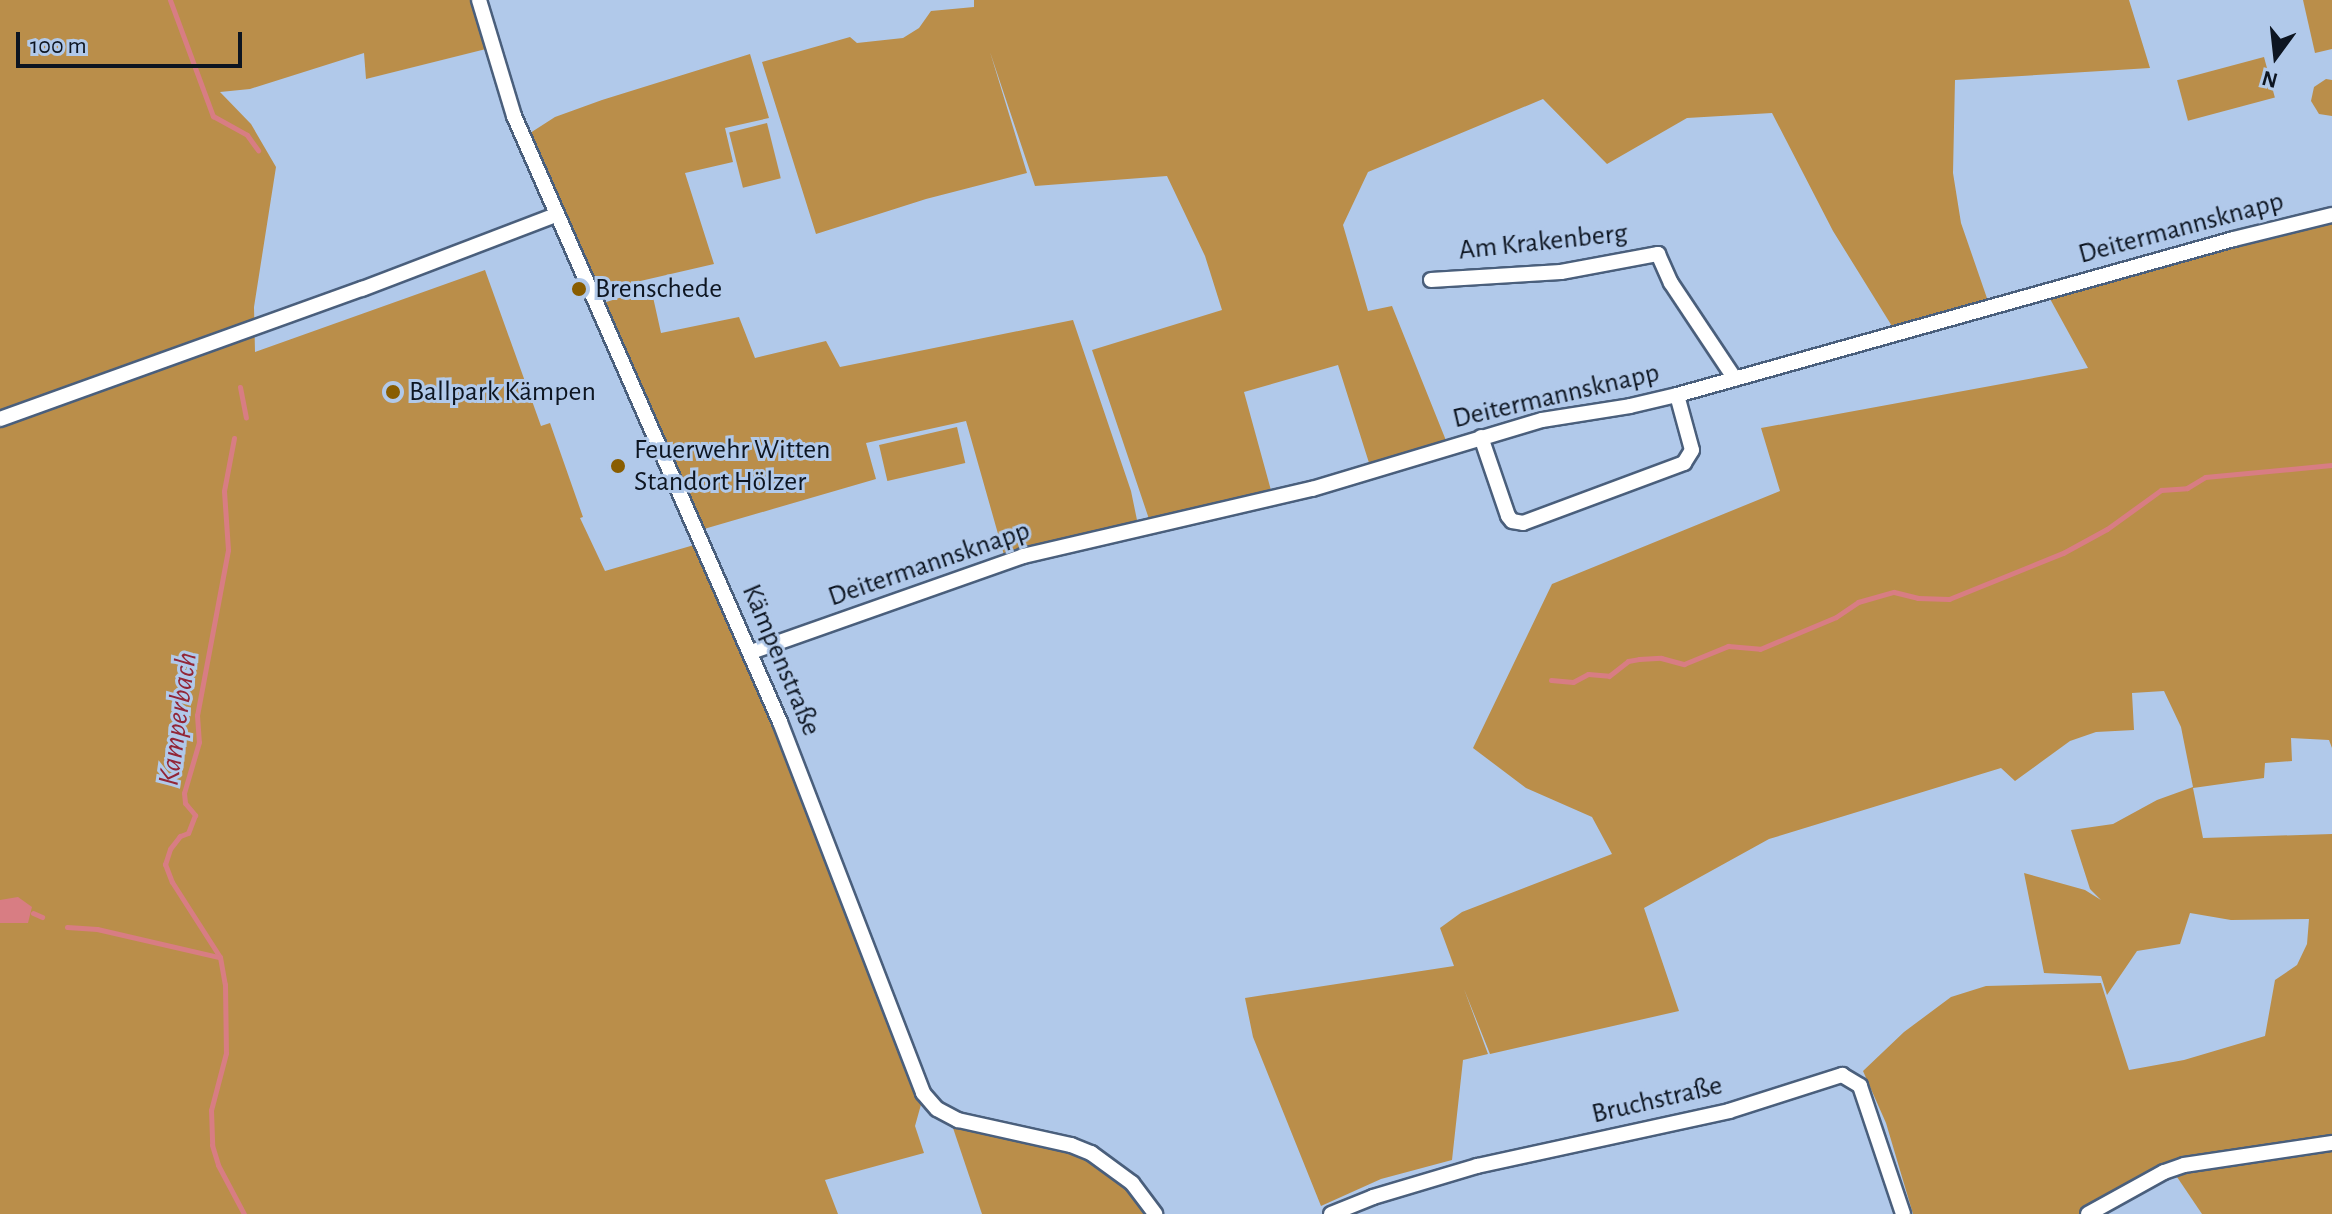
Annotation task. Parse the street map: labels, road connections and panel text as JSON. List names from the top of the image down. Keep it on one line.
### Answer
{"streets":{"street":["Deitermannsknapp","Am Krakenberg","Kämpenstraße","Bruchstraße"]},"crossings":[["Deitermannsknapp","Am Krakenberg"],["Deitermannsknapp","Kämpenstraße"]],"water":["Kamperbach"],"places":["Brenschede","Ballpark Kämpen","Feuerwehr Witten Standort Hölzer"],"scale_bar":"100 m","north":"bottom"}
